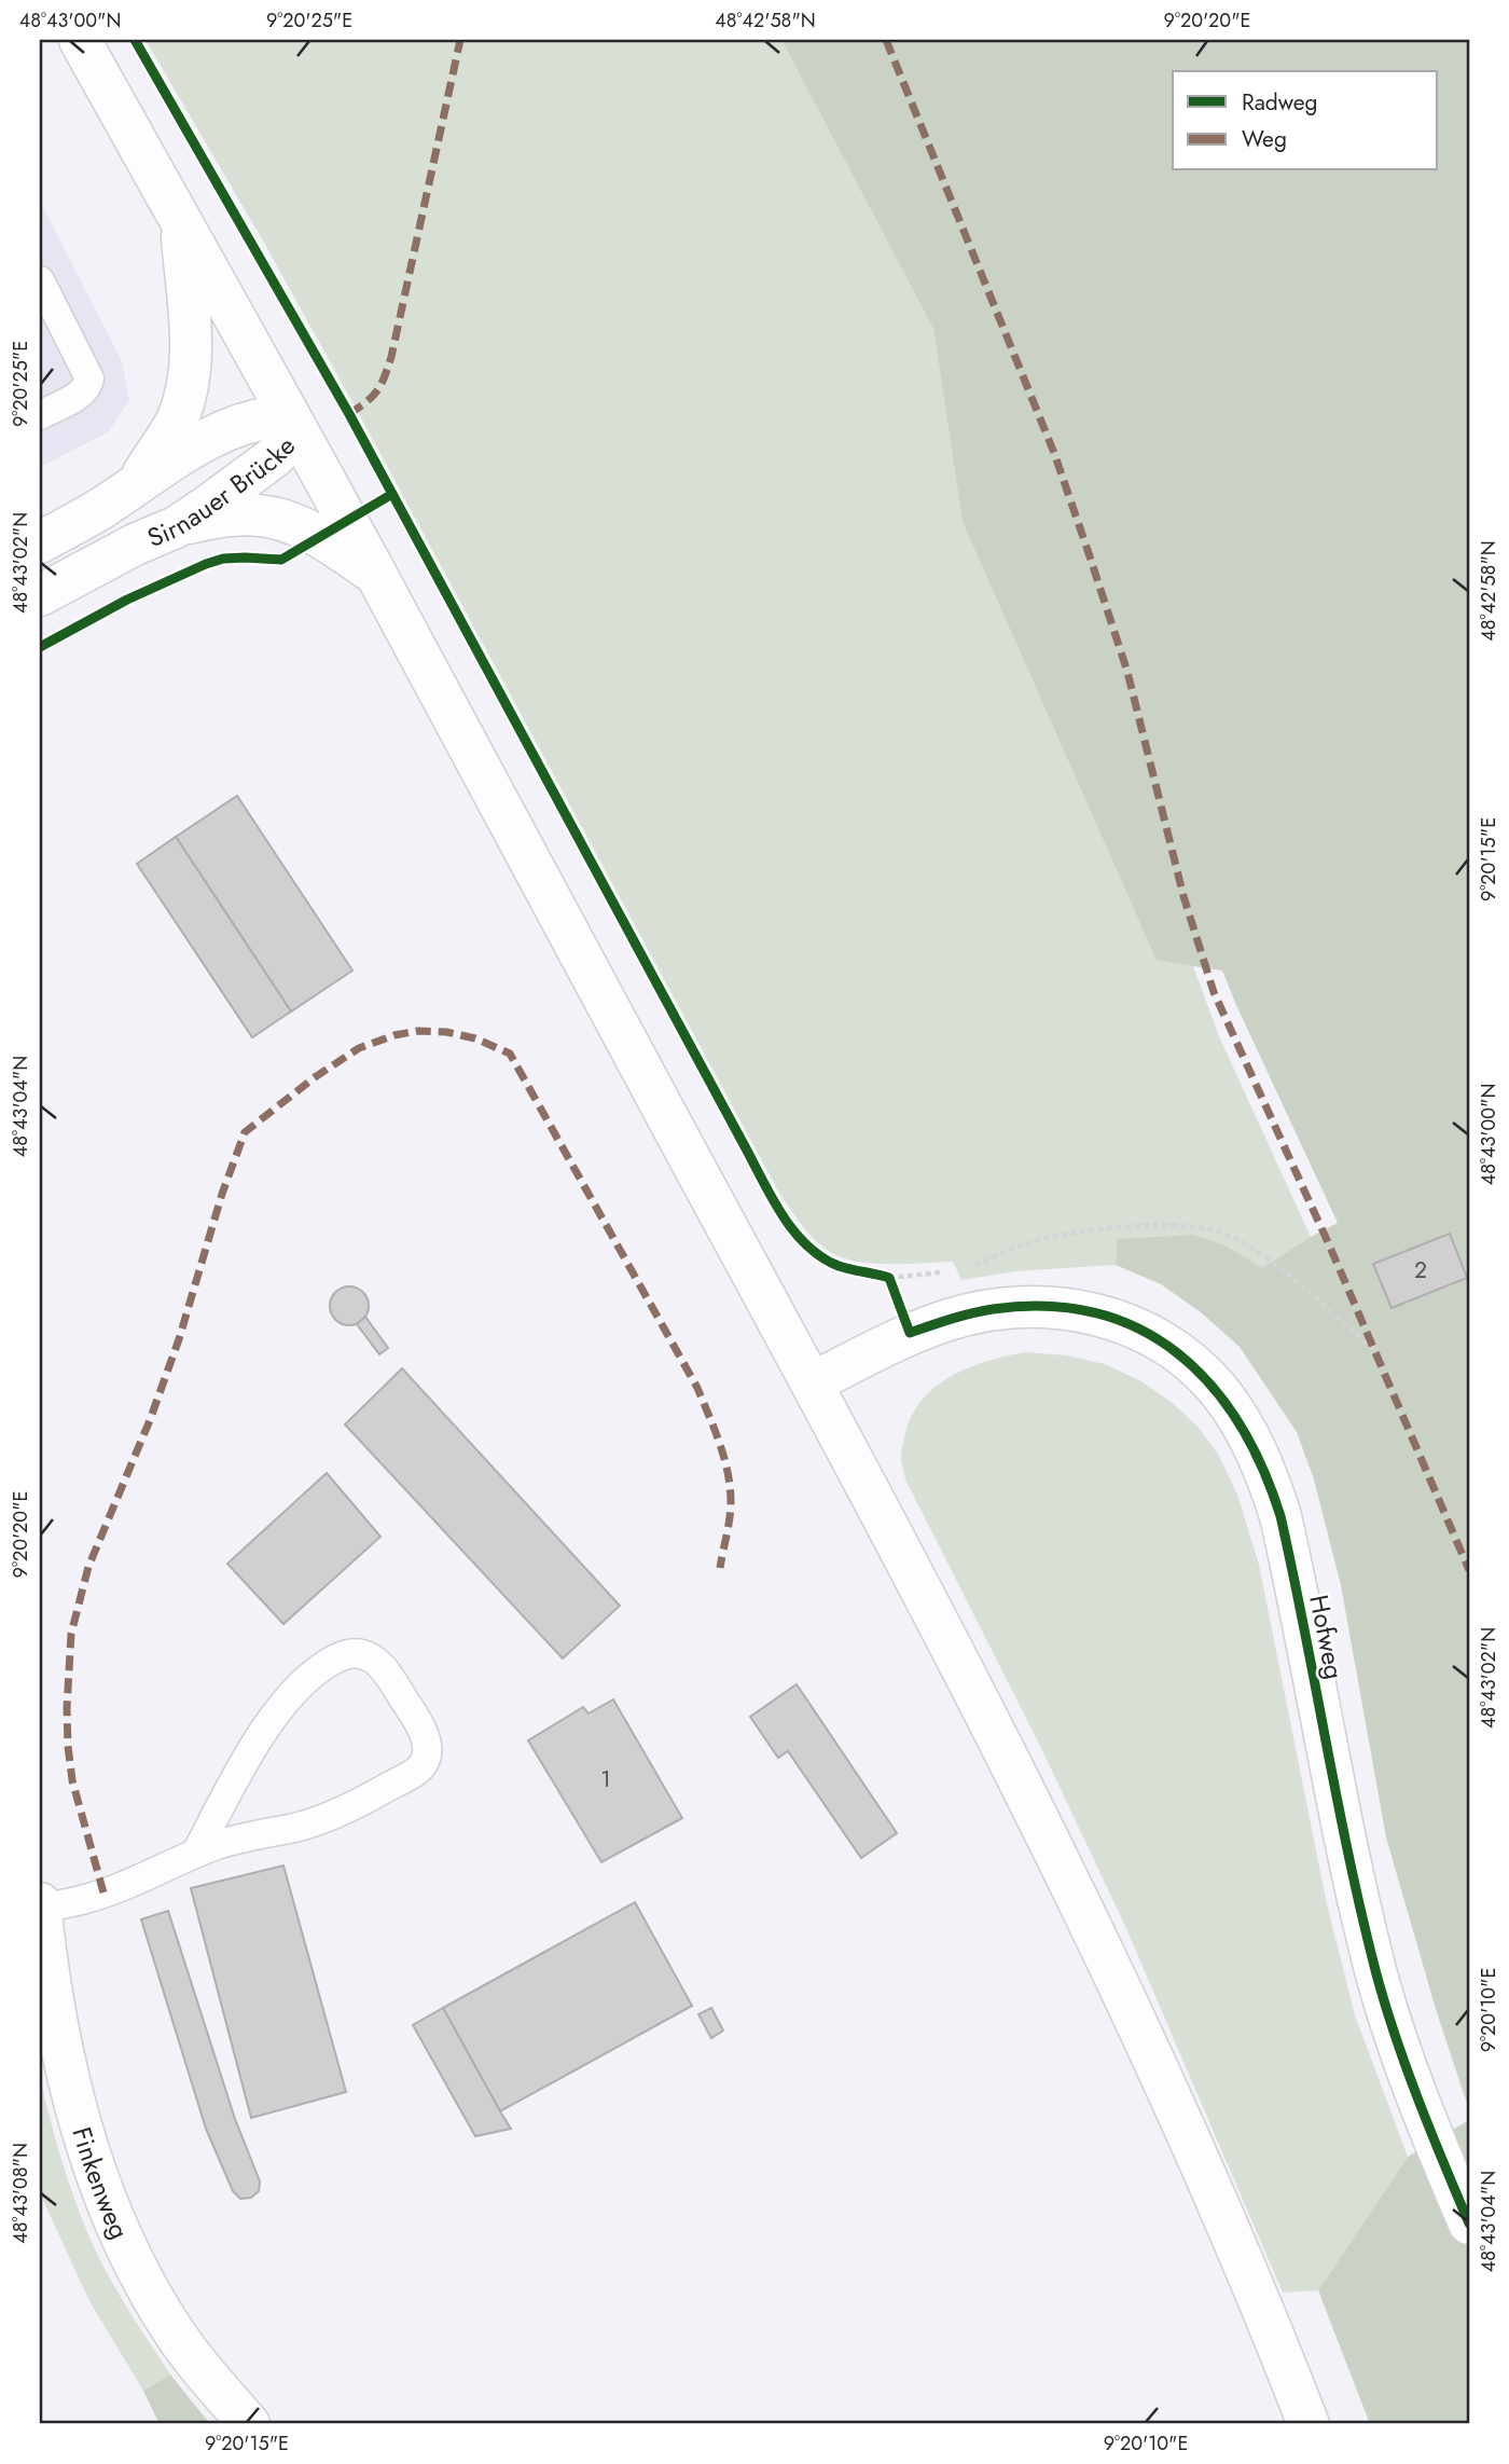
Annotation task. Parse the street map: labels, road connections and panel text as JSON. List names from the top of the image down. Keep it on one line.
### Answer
{"streets":{"main road":["Sirnauer Brücke","Hofweg","Finkenweg"]},"house_numbers":["2","1"],"legend":["Radweg","Weg"],"coordinates":["48°43'00\"N","9°20'25\"E","48°42'58\"N","9°20'20\"E","48°43'02\"N","9°20'15\"E","48°43'04\"N","9°20'10\"E","48°43'08\"N"]}
